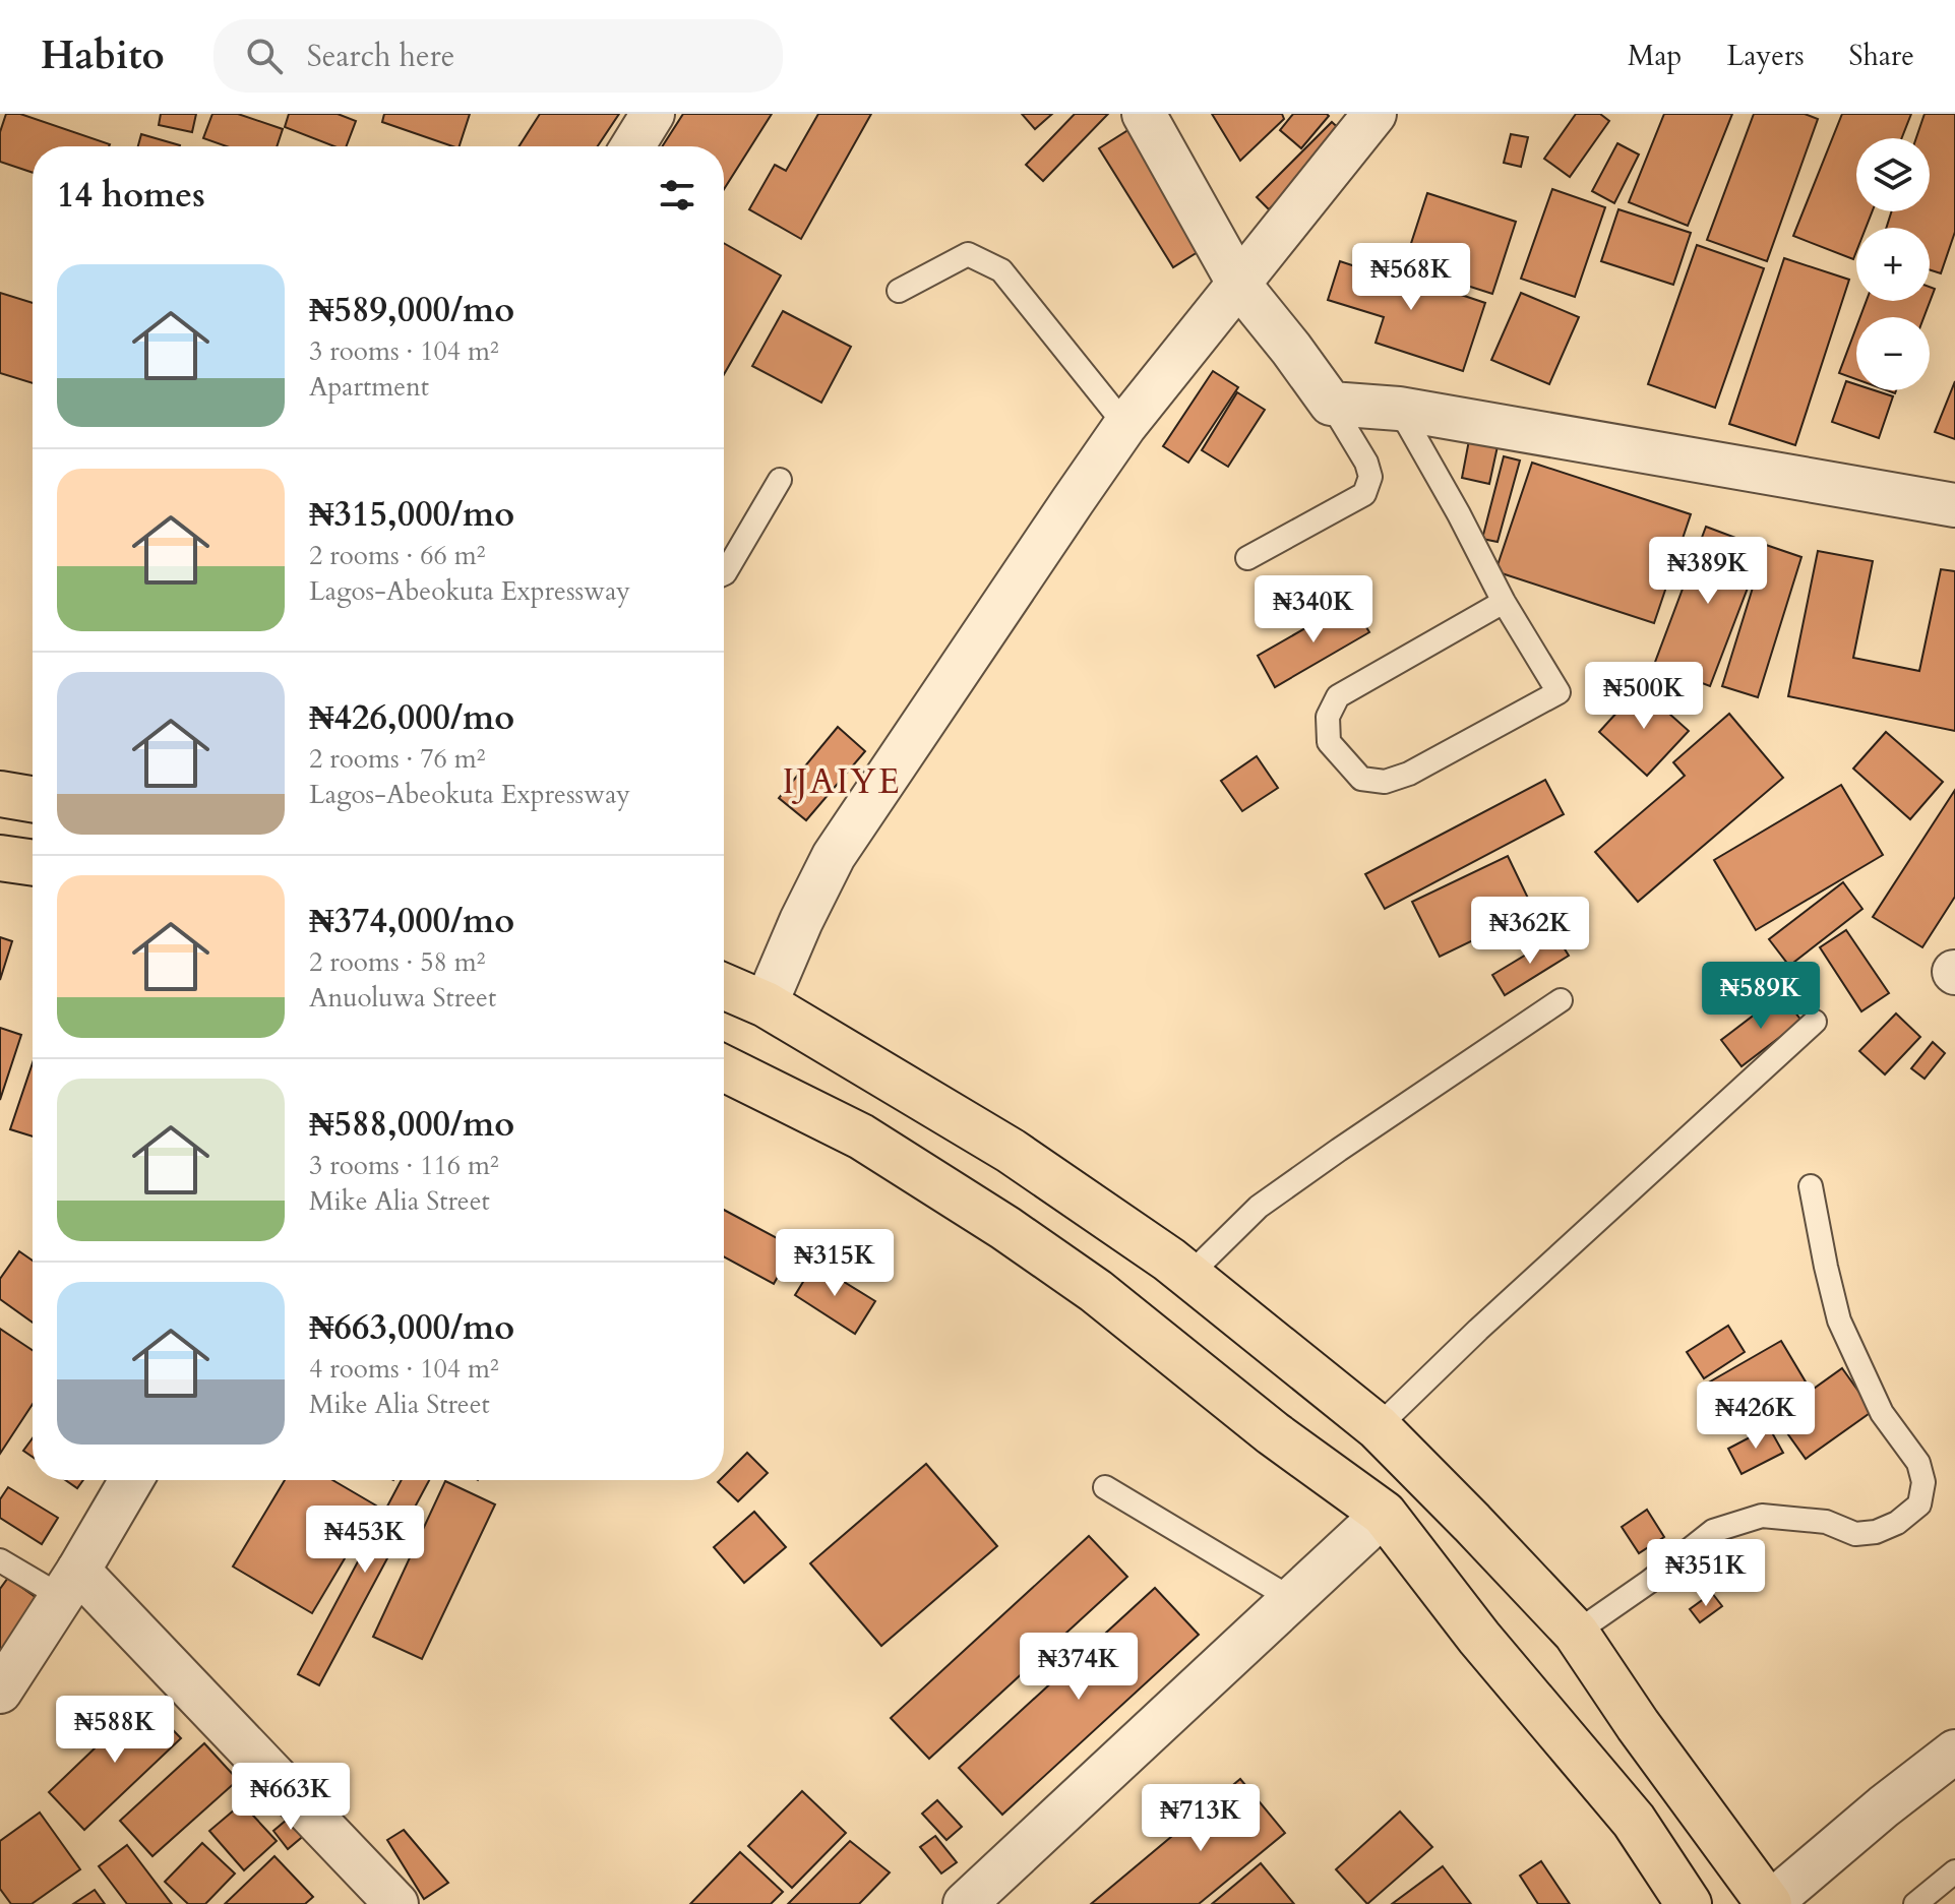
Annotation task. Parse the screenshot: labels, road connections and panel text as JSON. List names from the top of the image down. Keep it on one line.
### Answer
{"districts":["IJAIYE"],"page":{"header":"Habito","search":"Search here","nav":["Map","Layers","Share"],"map_buttons":["+","−"],"heading":"14 homes","price":["₦568K","₦389K","₦340K","₦500K","₦362K","₦589K","₦315K","₦426K","₦453K","₦351K","₦374K","₦588K","₦663K","₦713K"],"list":[{"name":"₦589,000/mo","note":"3 rooms · 104 m² · Apartment"},{"name":"₦315,000/mo","note":"2 rooms · 66 m² · Lagos-Abeokuta Expressway"},{"name":"₦426,000/mo","note":"2 rooms · 76 m² · Lagos-Abeokuta Expressway"},{"name":"₦374,000/mo","note":"2 rooms · 58 m² · Anuoluwa Street"},{"name":"₦588,000/mo","note":"3 rooms · 116 m² · Mike Alia Street"},{"name":"₦663,000/mo","note":"4 rooms · 104 m² · Mike Alia Street"}]}}
